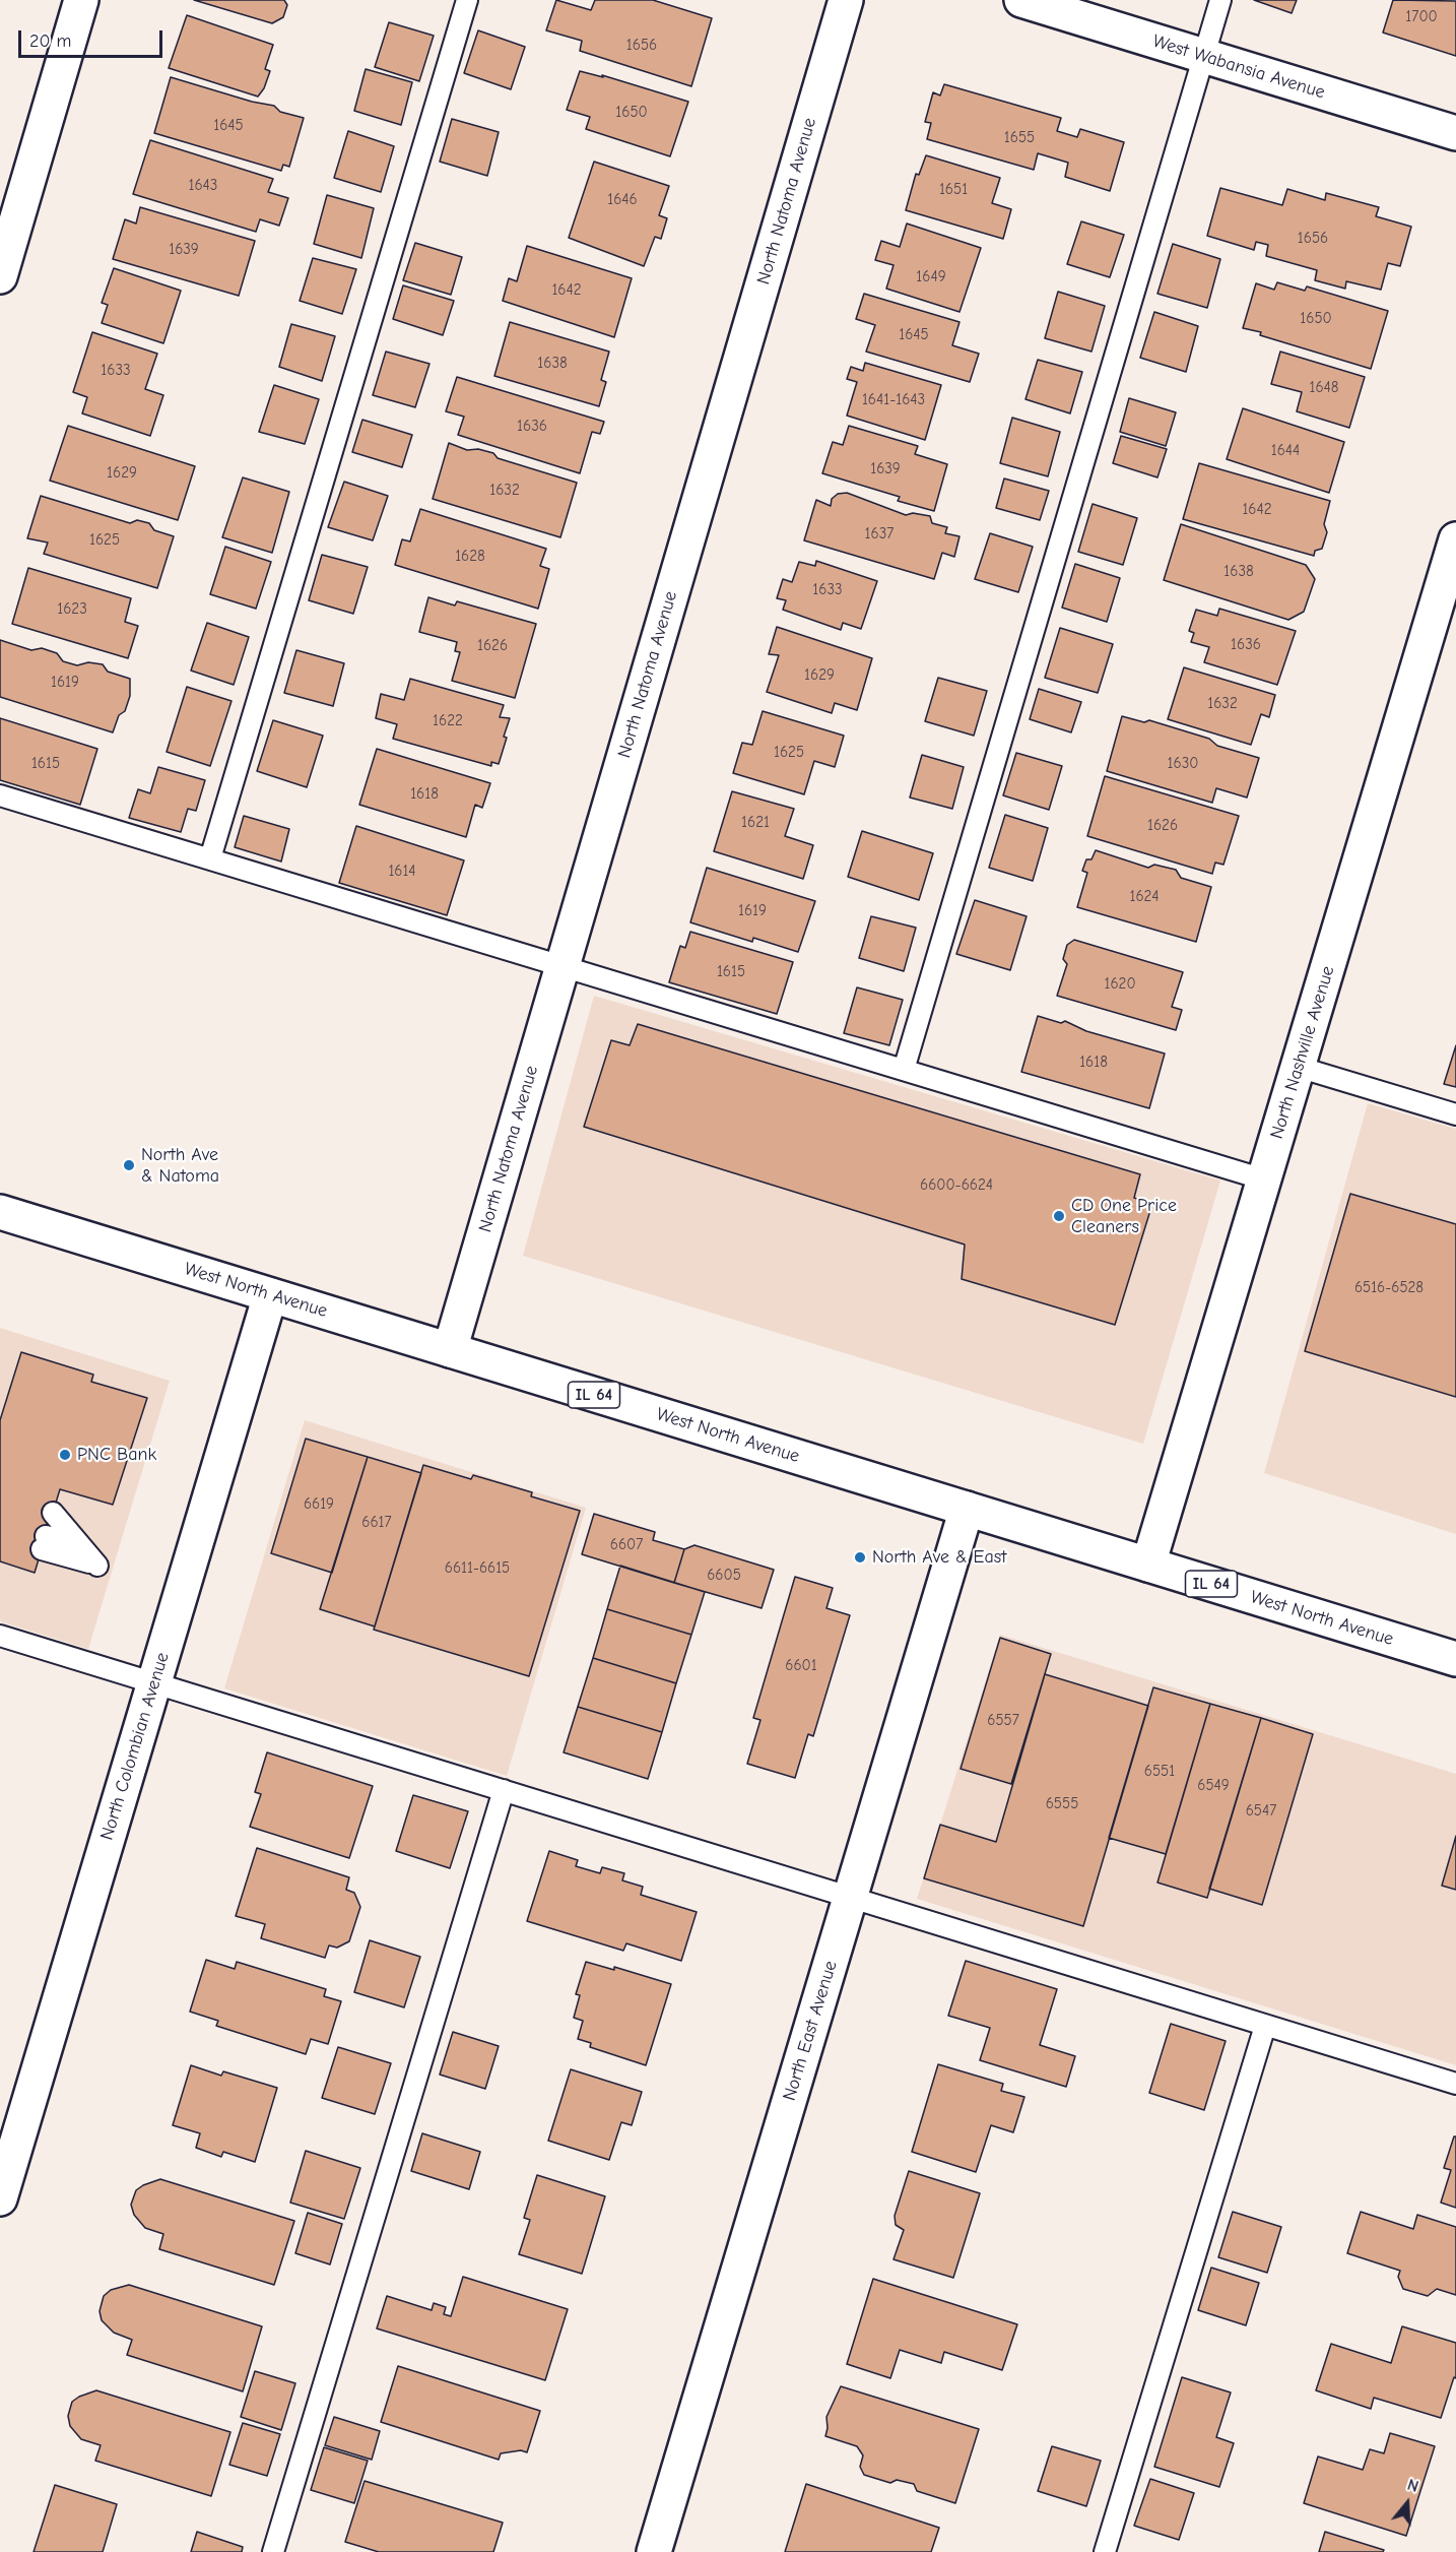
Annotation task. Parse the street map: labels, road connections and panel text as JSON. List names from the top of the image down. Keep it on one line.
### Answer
{"streets":{"street":["West Wabansia Avenue","North Natoma Avenue","North Nashville Avenue","West North Avenue","IL 64","North Colombian Avenue","North East Avenue"]},"crossings":[["North Natoma Avenue","West North Avenue"],["North Nashville Avenue","West North Avenue"],["West North Avenue","North Colombian Avenue"],["West North Avenue","North East Avenue"]],"places":["North Ave & Natoma","CD One Price Cleaners","PNC Bank","North Ave & East"],"house_numbers":["1700","1656","1650","1645","1655","1643","1651","1646","1656","1639","1649","1642","1650","1645","1638","1633","1648","1641-1643","1636","1644","1639","1629","1632","1642","1637","1625","1628","1638","1633","1623","1636","1626","1629","1619","1632","1622","1625","1615","1630","1618","1621","1626","1614","1624","1619","1615","1620","1618","6600-6624","6516-6528","6619","6617","6607","6611-6615","6605","6601","6557","6551","6549","6555","6547"],"scale_bar":"20 m","north":"top"}
